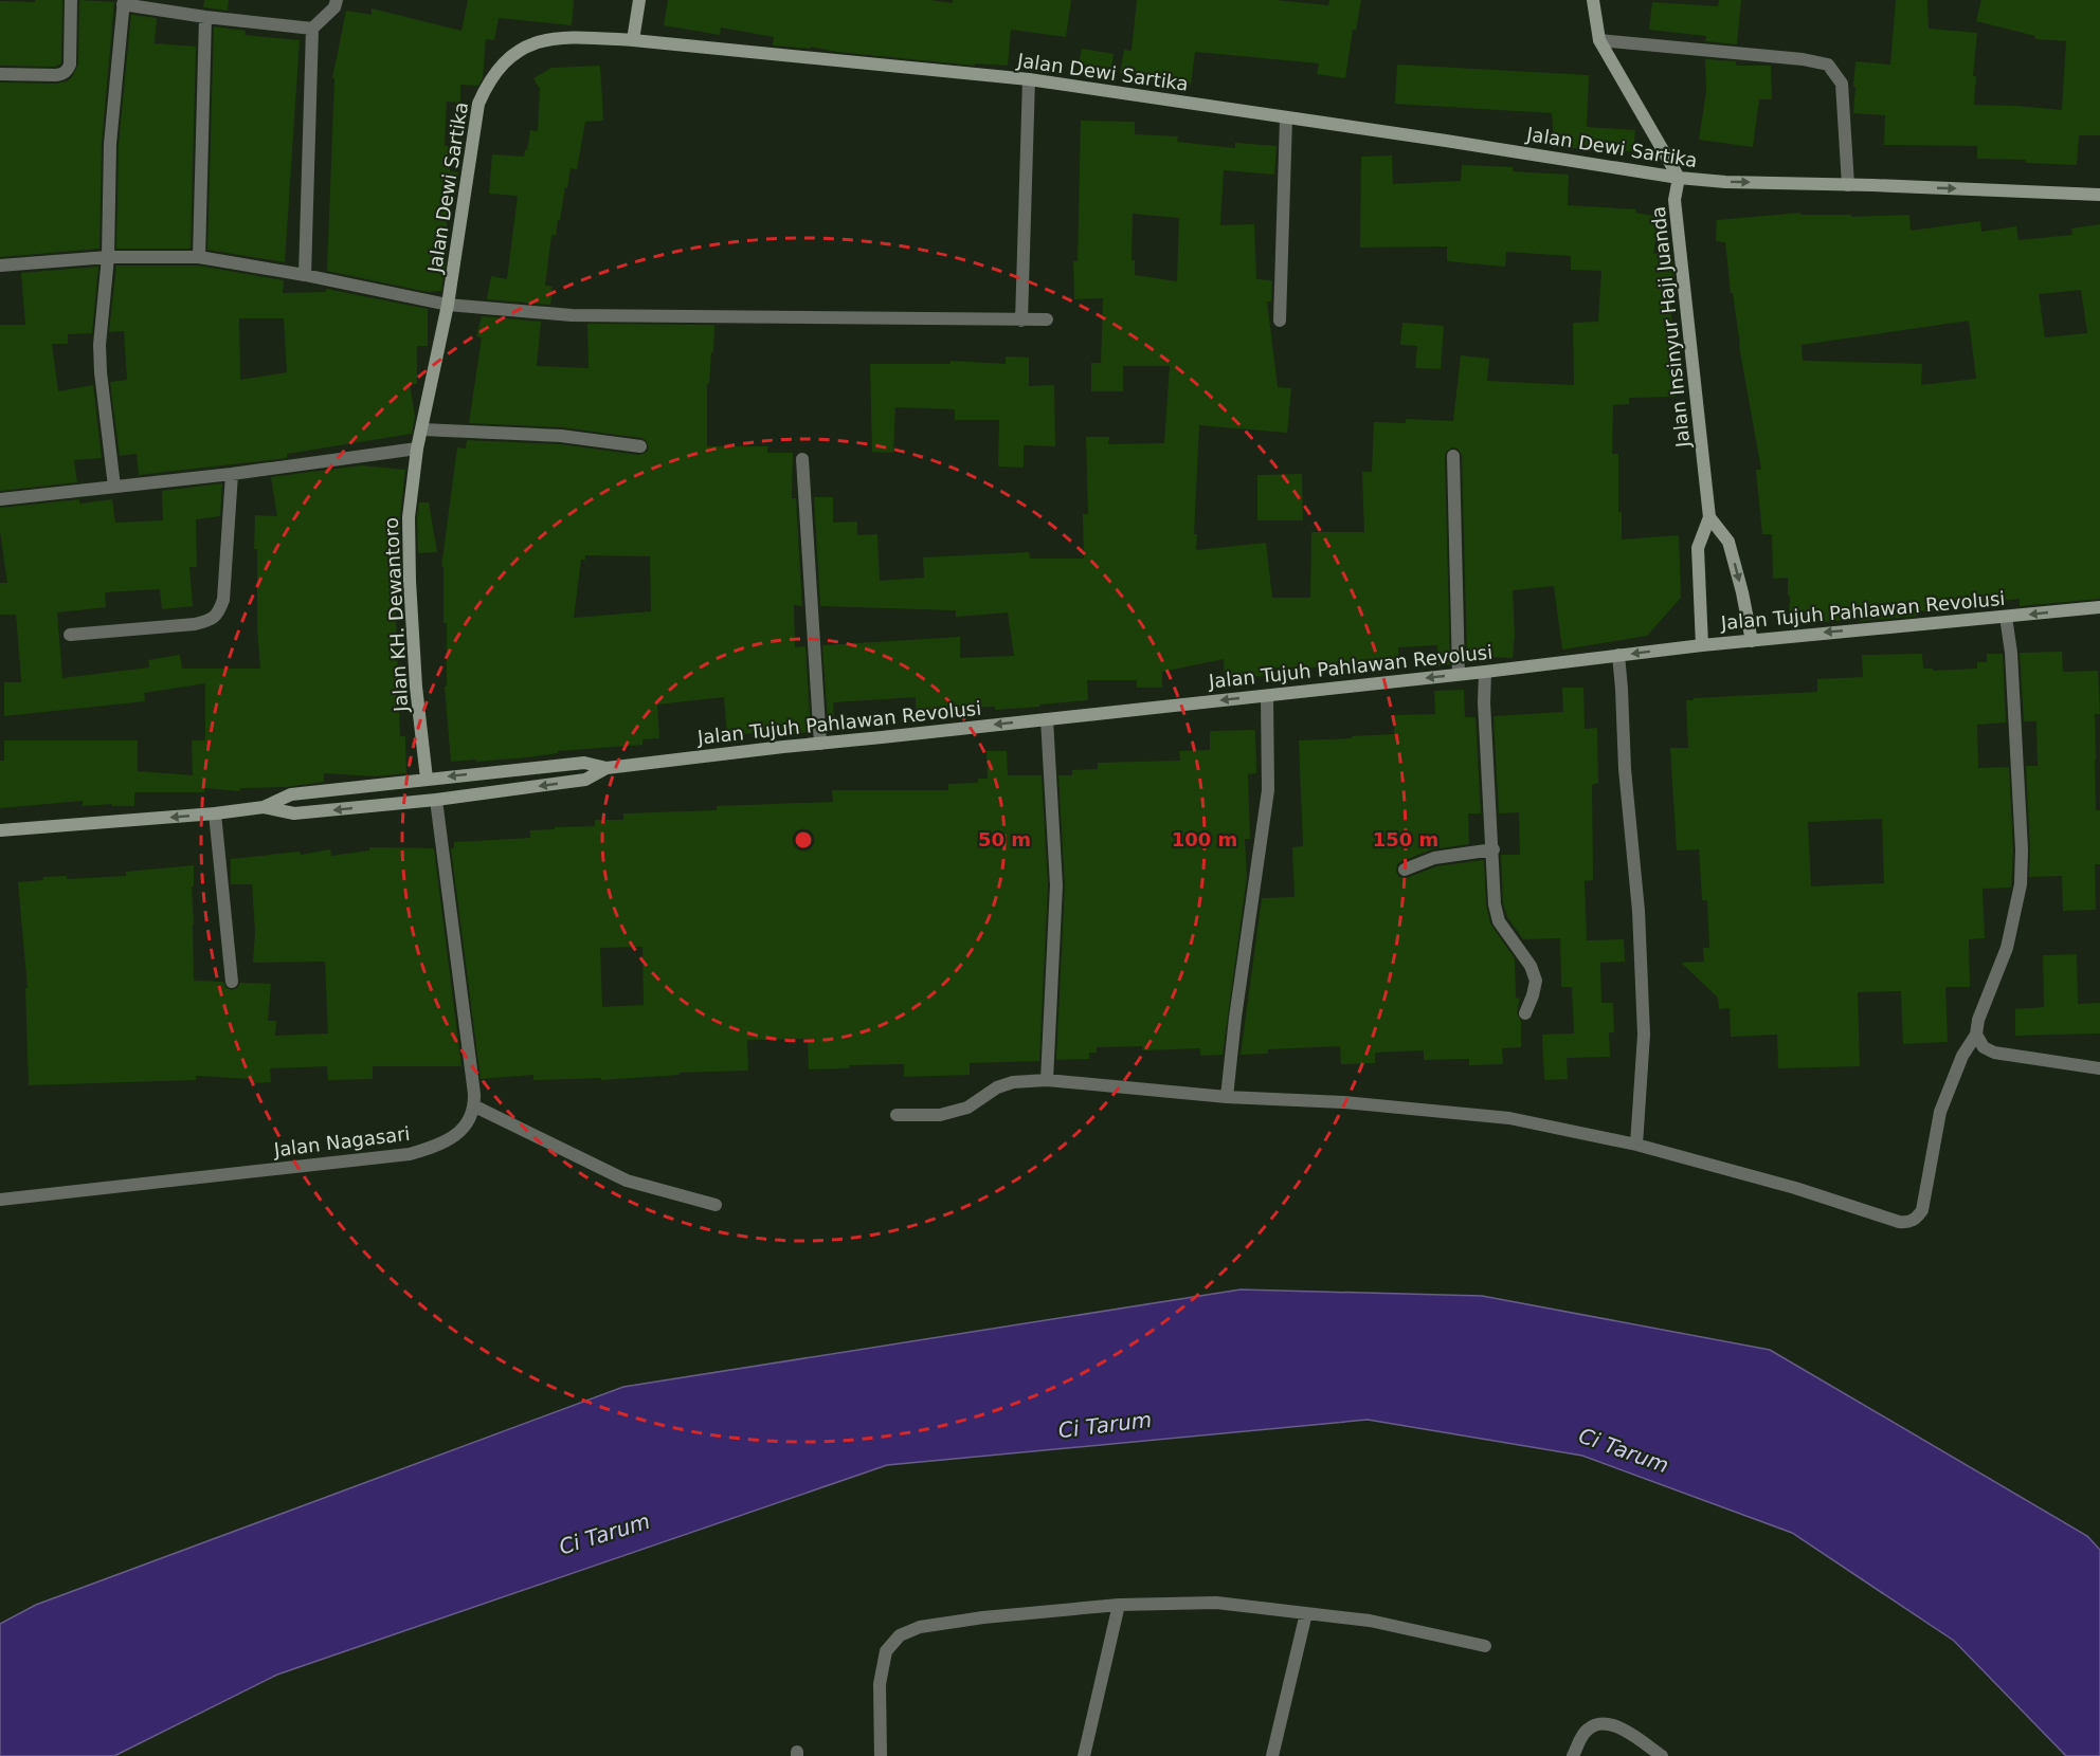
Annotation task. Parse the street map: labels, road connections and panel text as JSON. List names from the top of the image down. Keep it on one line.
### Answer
{"streets":{"street":["Jalan Dewi Sartika","Jalan Insinyur Haji Juanda","Jalan Tujuh Pahlawan Revolusi","Jalan KH. Dewantoro","Jalan Nagasari"]},"crossings":[["Jalan Dewi Sartika","Jalan Insinyur Haji Juanda"],["Jalan Dewi Sartika","Jalan KH. Dewantoro"],["Jalan Insinyur Haji Juanda","Jalan Tujuh Pahlawan Revolusi"],["Jalan Tujuh Pahlawan Revolusi","Jalan KH. Dewantoro"]],"one_way":["Jalan Tujuh Pahlawan Revolusi"],"water":["Ci Tarum"],"rings":["50 m","100 m","150 m"]}
